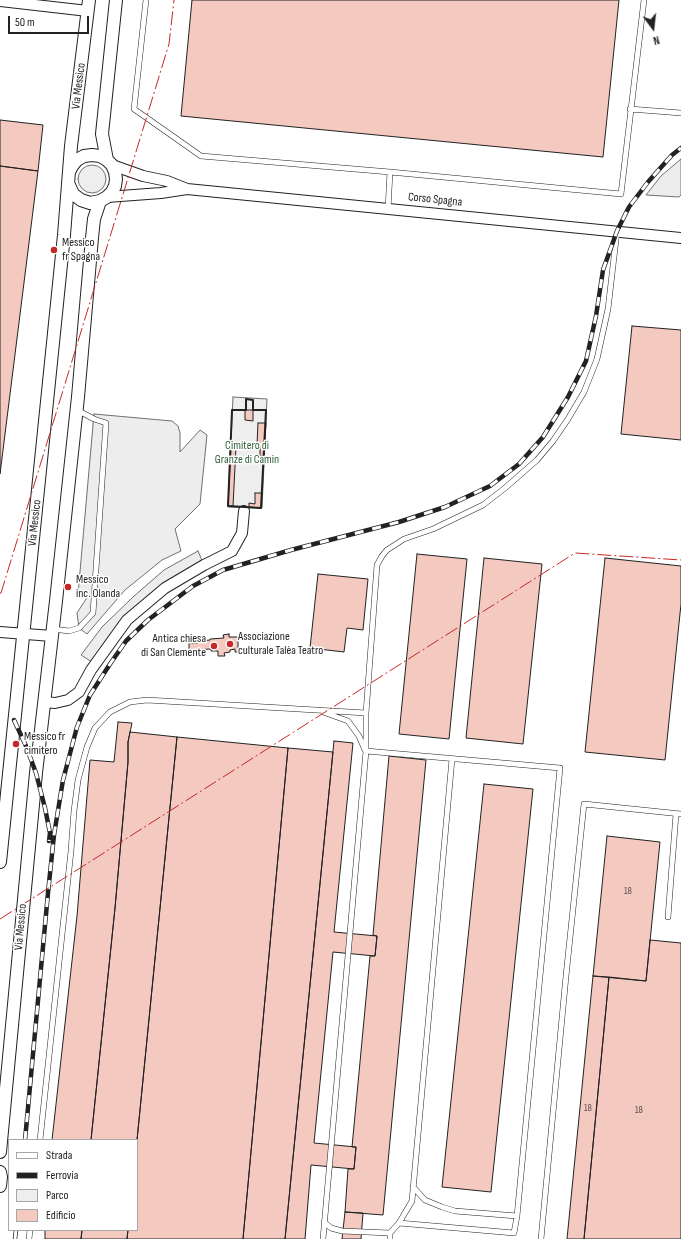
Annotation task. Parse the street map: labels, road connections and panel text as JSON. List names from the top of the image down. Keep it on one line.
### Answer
{"streets":{"street":["Via Messico","Corso Spagna"]},"crossings":[["Via Messico","Corso Spagna"]],"parks":["Cimitero di Granze di Camin"],"places":["Messico fr Spagna","Messico inc. Olanda","Associazione culturale Talèa Teatro","Antica chiesa di San Clemente","Messico fr cimitero"],"house_numbers":["18","18","18"],"legend":["Strada","Ferrovia","Parco","Edificio"],"scale_bar":"50 m","north":"bottom"}
